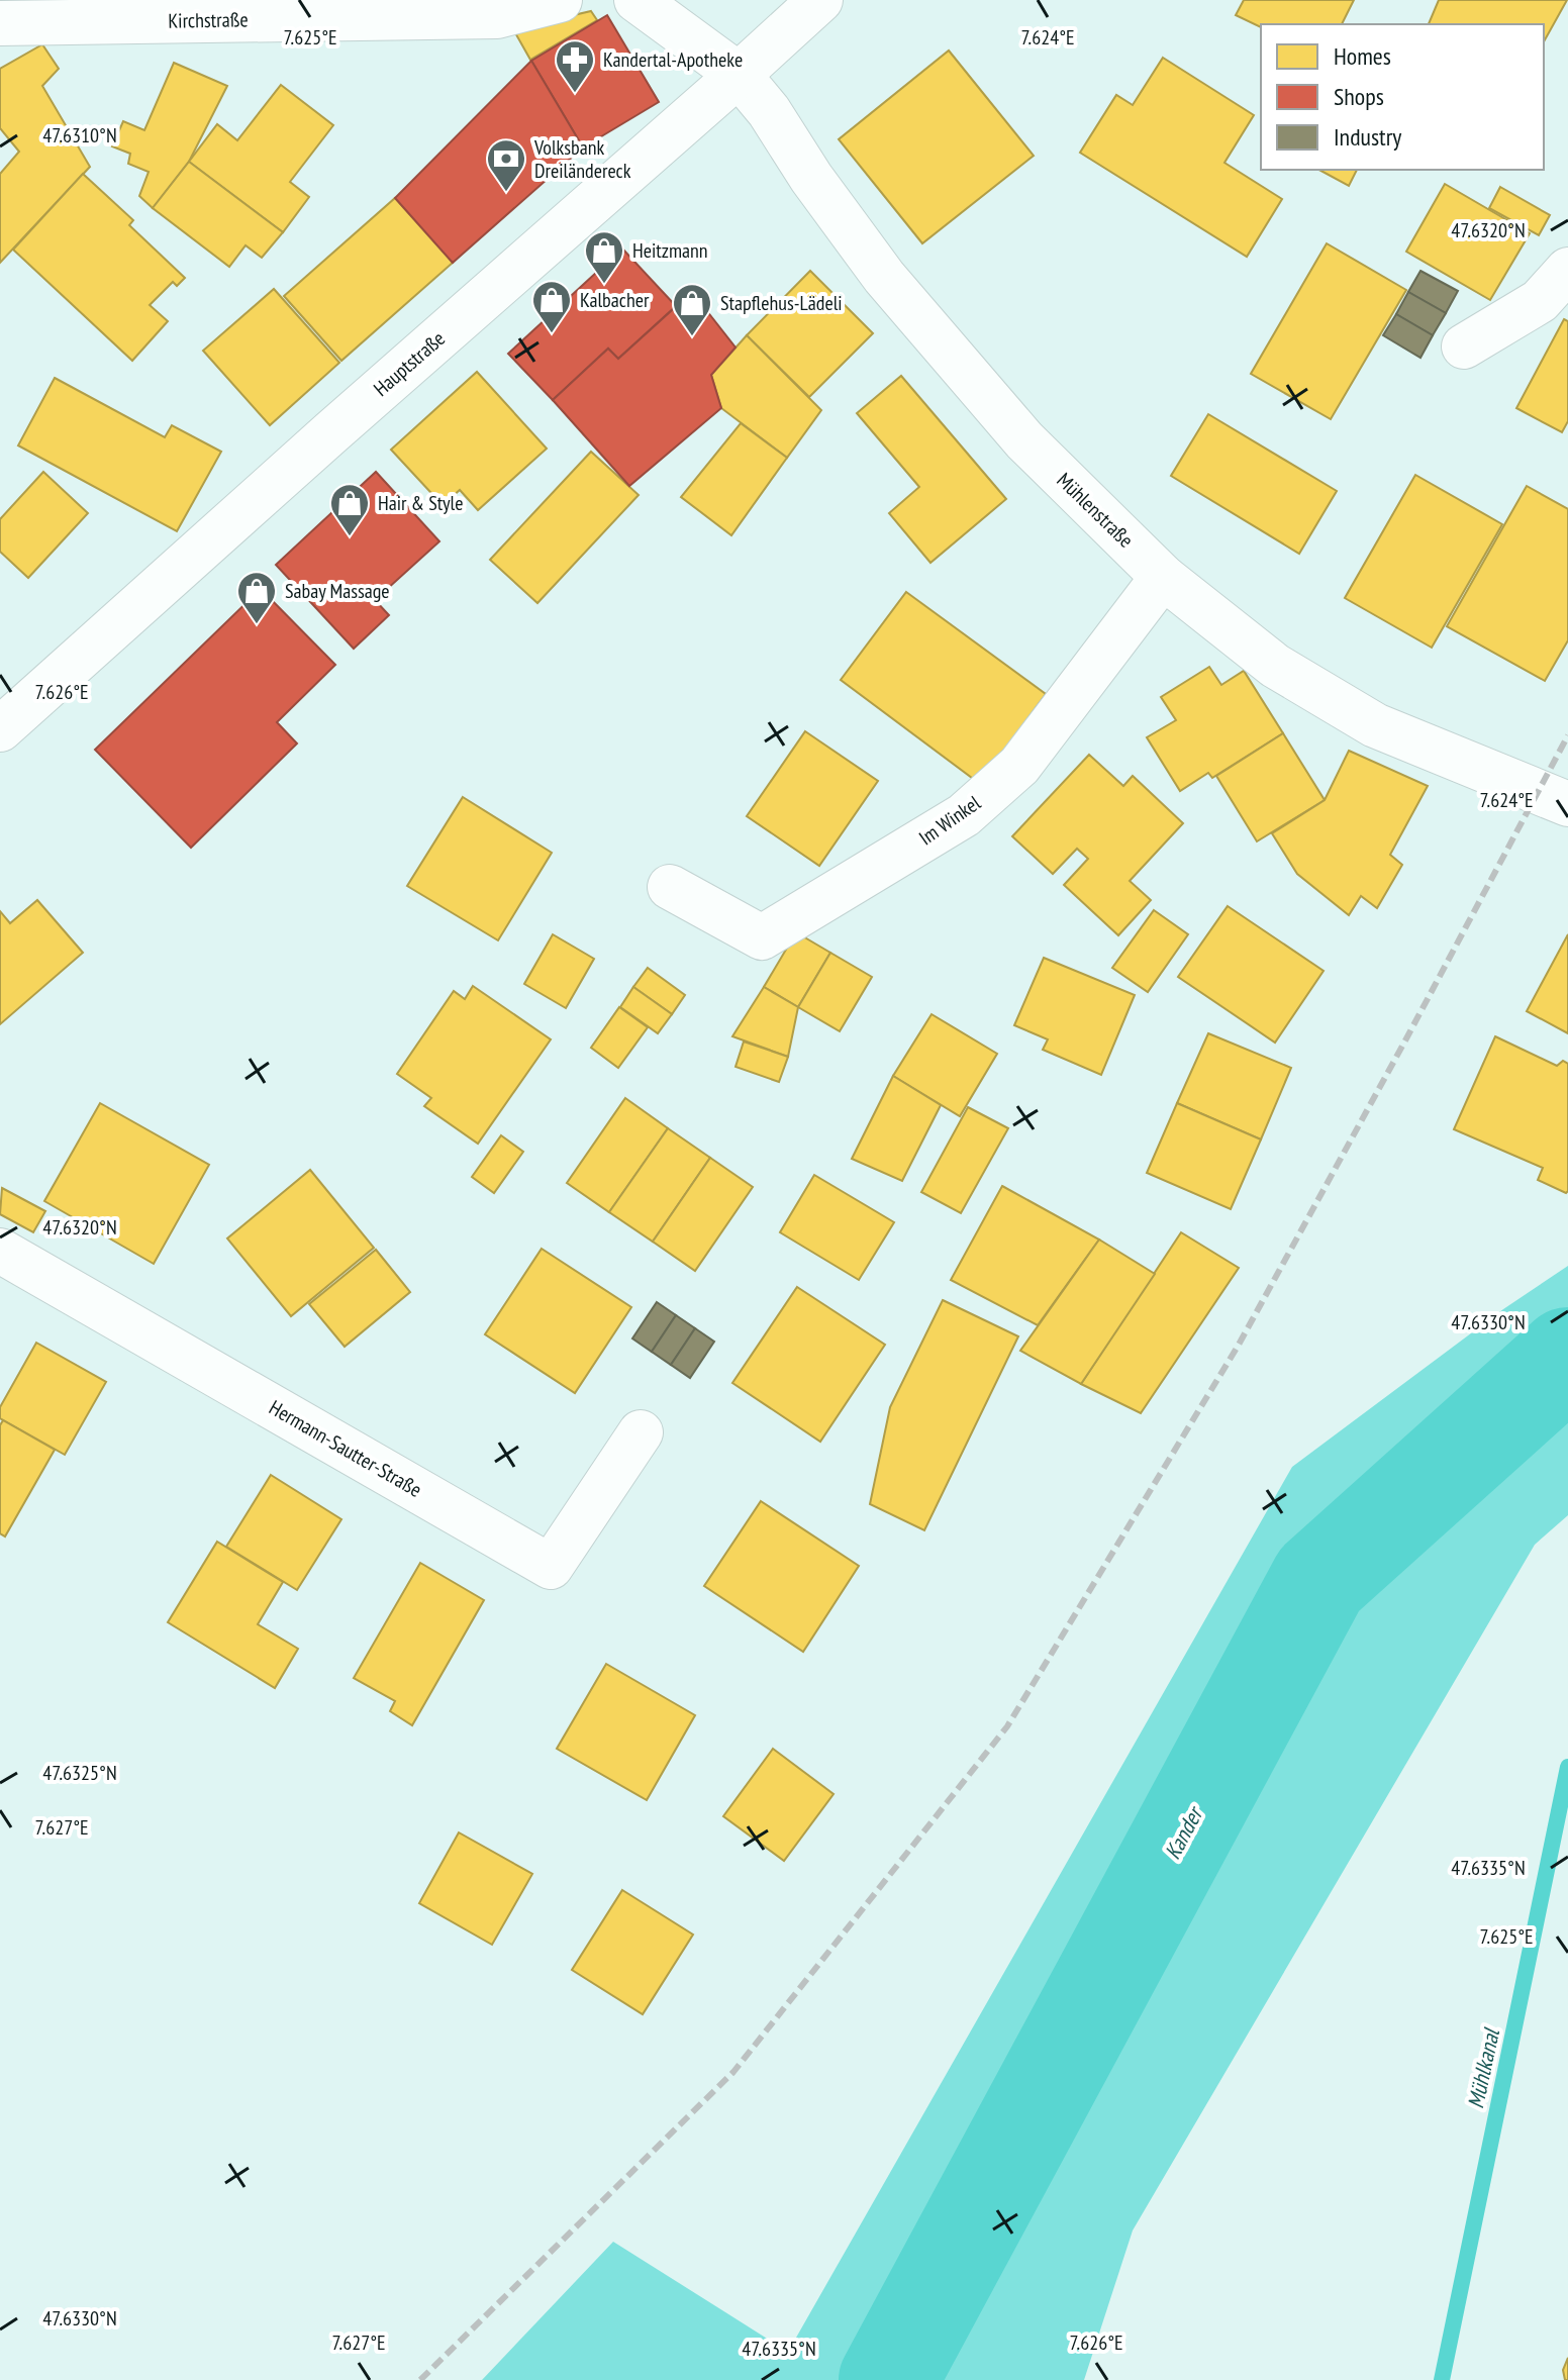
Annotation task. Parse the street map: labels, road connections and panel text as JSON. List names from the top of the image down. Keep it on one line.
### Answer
{"streets":{"street":["Kirchstraße","Hauptstraße","Mühlenstraße","Im Winkel","Hermann-Sautter-Straße"]},"crossings":[["Hauptstraße","Mühlenstraße"],["Mühlenstraße","Im Winkel"]],"water":["Kander","Mühlkanal"],"places":{"pharmacy":["Kandertal-Apotheke"],"bank":["Volksbank Dreiländereck"],"shop":["Heitzmann","Kalbacher","Stapflehus-Lädeli","Hair & Style","Sabay Massage"]},"legend":["Homes","Shops","Industry"],"coordinates":["7.625°E","7.624°E","47.6310°N","47.6320°N","7.626°E","47.6330°N","47.6325°N","7.627°E","47.6335°N"]}
